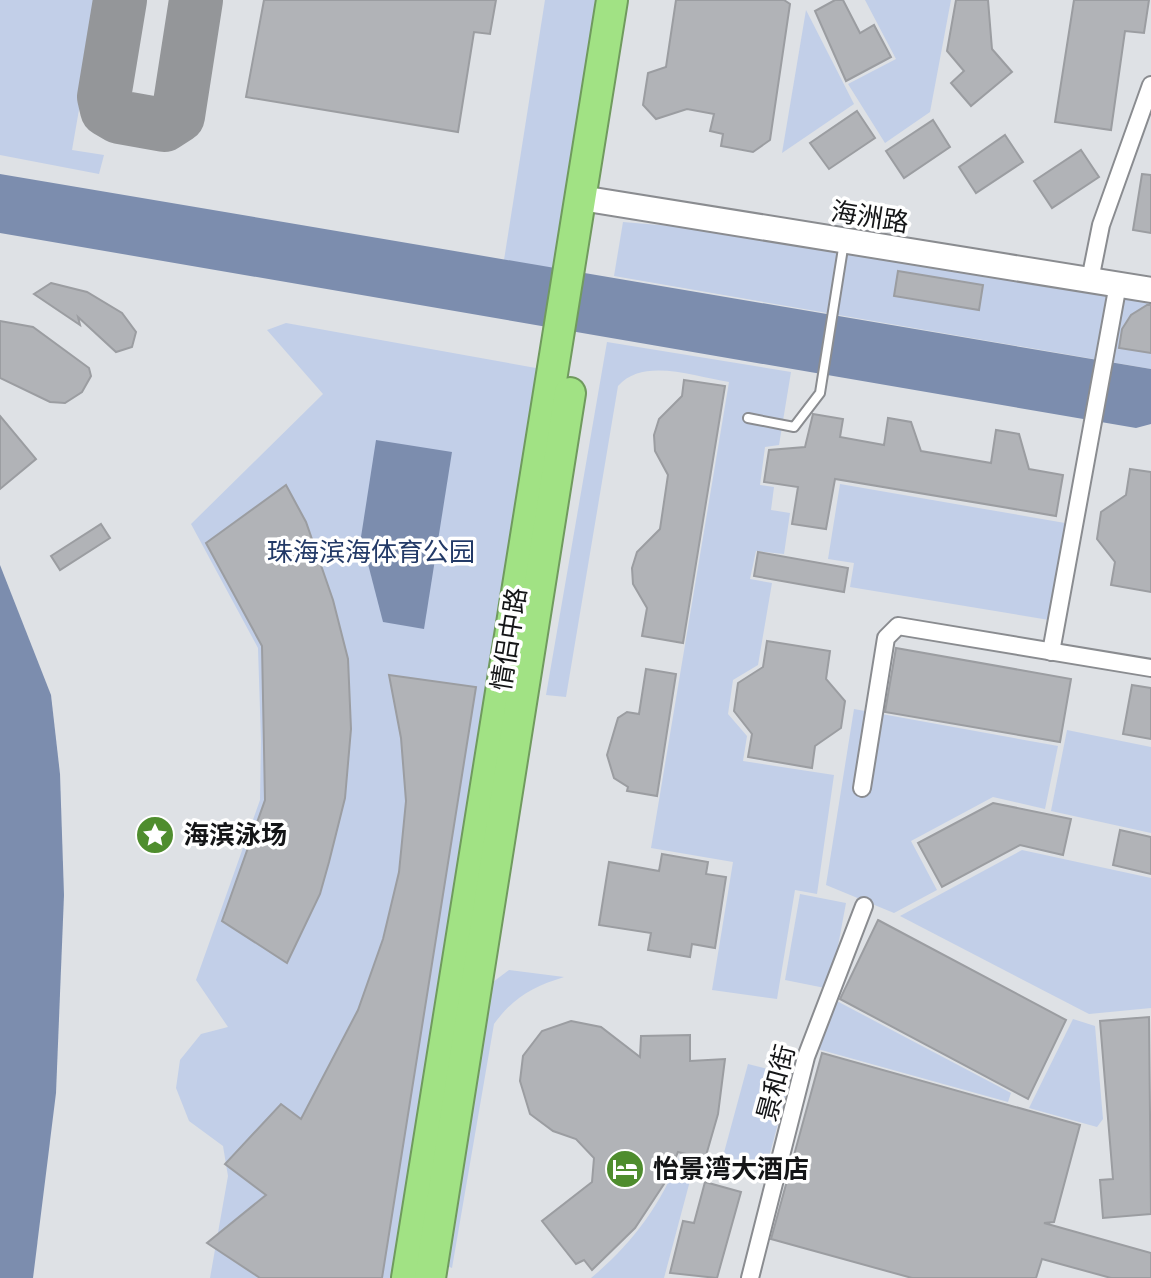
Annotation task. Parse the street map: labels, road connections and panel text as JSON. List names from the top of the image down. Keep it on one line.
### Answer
{"streets":{"highway":["情侣中路"],"street":["海洲路","景和街"]},"crossings":[["海洲路","情侣中路"]],"parks":["珠海滨海体育公园"],"places":{"place":["海滨泳场"],"hotel":["怡景湾大酒店"]}}
